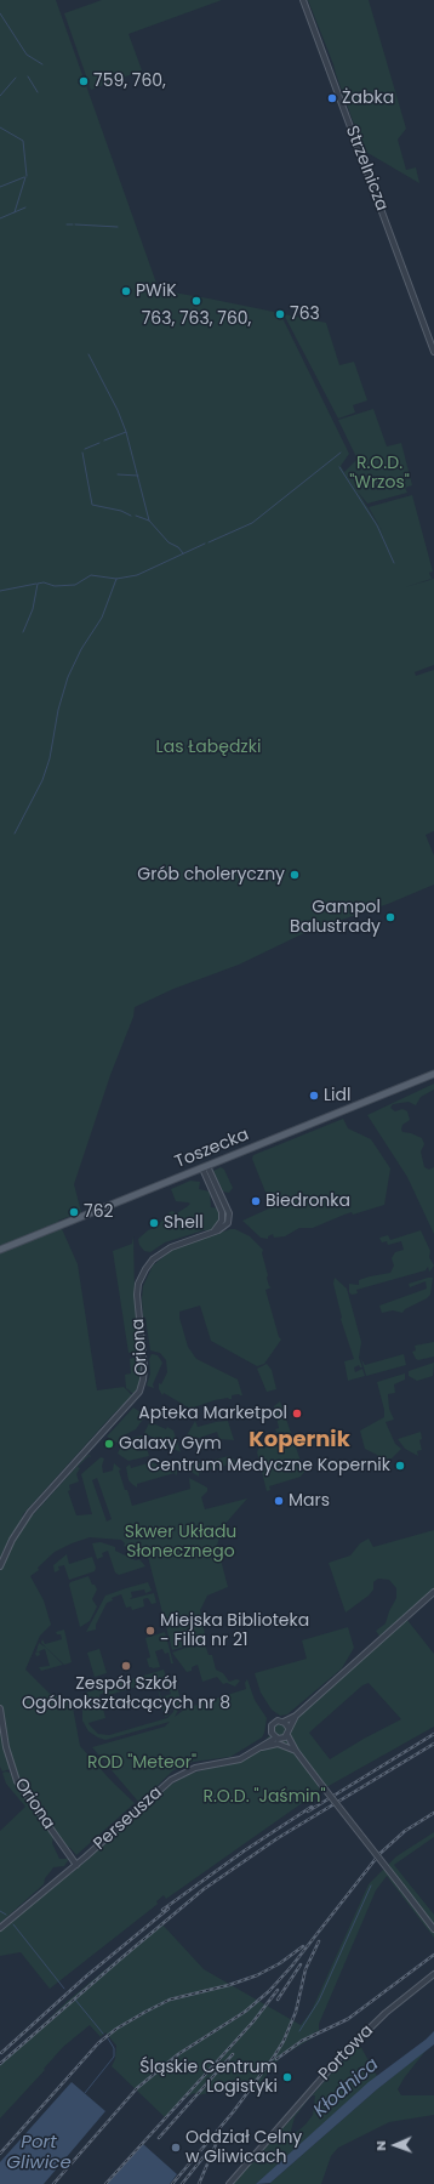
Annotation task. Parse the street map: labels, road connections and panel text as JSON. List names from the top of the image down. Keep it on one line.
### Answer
{"streets":{"main road":["Toszecka"],"street":["Strzelnicza","Oriona","Perseusza","Portowa"]},"crossings":[["Toszecka","Oriona"],["Oriona","Perseusza"]],"districts":["Kopernik"],"water":["Kłodnica","Port Gliwice"],"parks":["R.O.D. \"Wrzos\"","Las Łabędzki","Skwer Układu Słonecznego","ROD \"Meteor\"","R.O.D. \"Jaśmin\""],"places":["759, 760,","Żabka","PWiK","763, 763, 760,","763","Grób choleryczny","Gampol Balustrady","Lidl","Biedronka","762","Shell","Apteka Marketpol","Galaxy Gym","Centrum Medyczne Kopernik","Mars","Miejska Biblioteka - Filia nr 21","Zespół Szkół Ogólnokształcących nr 8","Śląskie Centrum Logistyki","Oddział Celny w Gliwicach"],"north":"left"}
